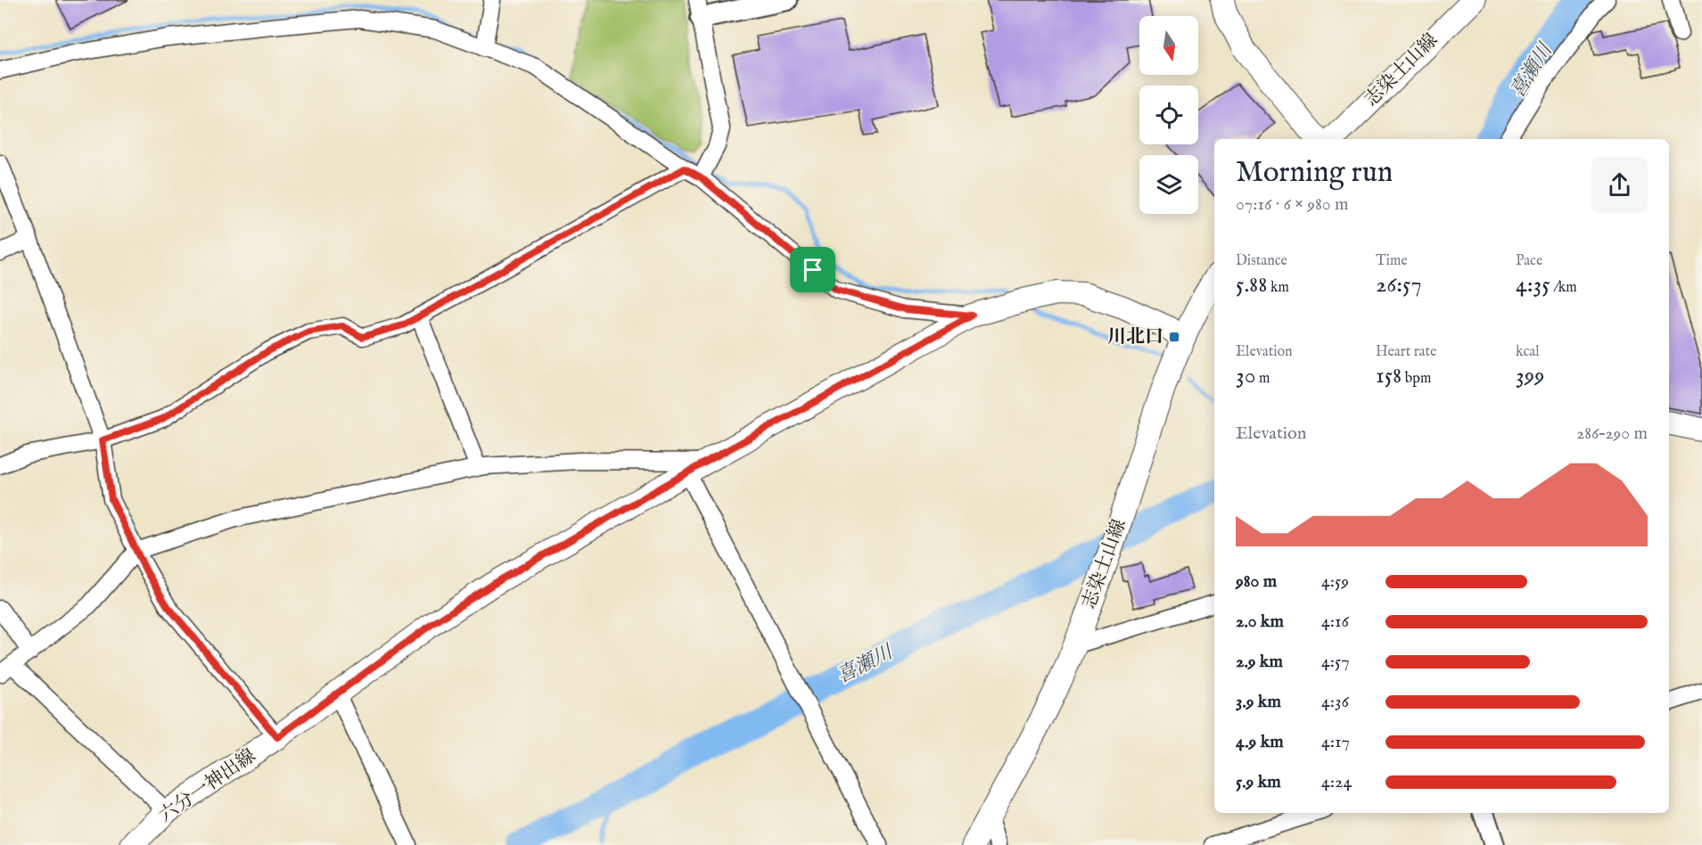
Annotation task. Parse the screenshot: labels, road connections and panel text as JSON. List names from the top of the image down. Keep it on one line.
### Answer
{"streets":{"main road":["志染土山線","六分一神出線"]},"crossings":[["志染土山線","六分一神出線"]],"water":["喜瀬川"],"places":{"transit":["川北口"]},"north":"bottom","page":{"heading":["Morning run","07:16 · 6 × 980 m"],"stats":[["Distance","5.88 km"],["Time","26:57"],["Pace","4:35 /km"],["Elevation","30 m"],["Heart rate","158 bpm"],["kcal","399"]],"chart":["Elevation","286–290 m"],"list":[{"name":"980 m","note":"4:59"},{"name":"2.0 km","note":"4:16"},{"name":"2.9 km","note":"4:57"},{"name":"3.9 km","note":"4:36"},{"name":"4.9 km","note":"4:17"},{"name":"5.9 km","note":"4:24"}]}}
